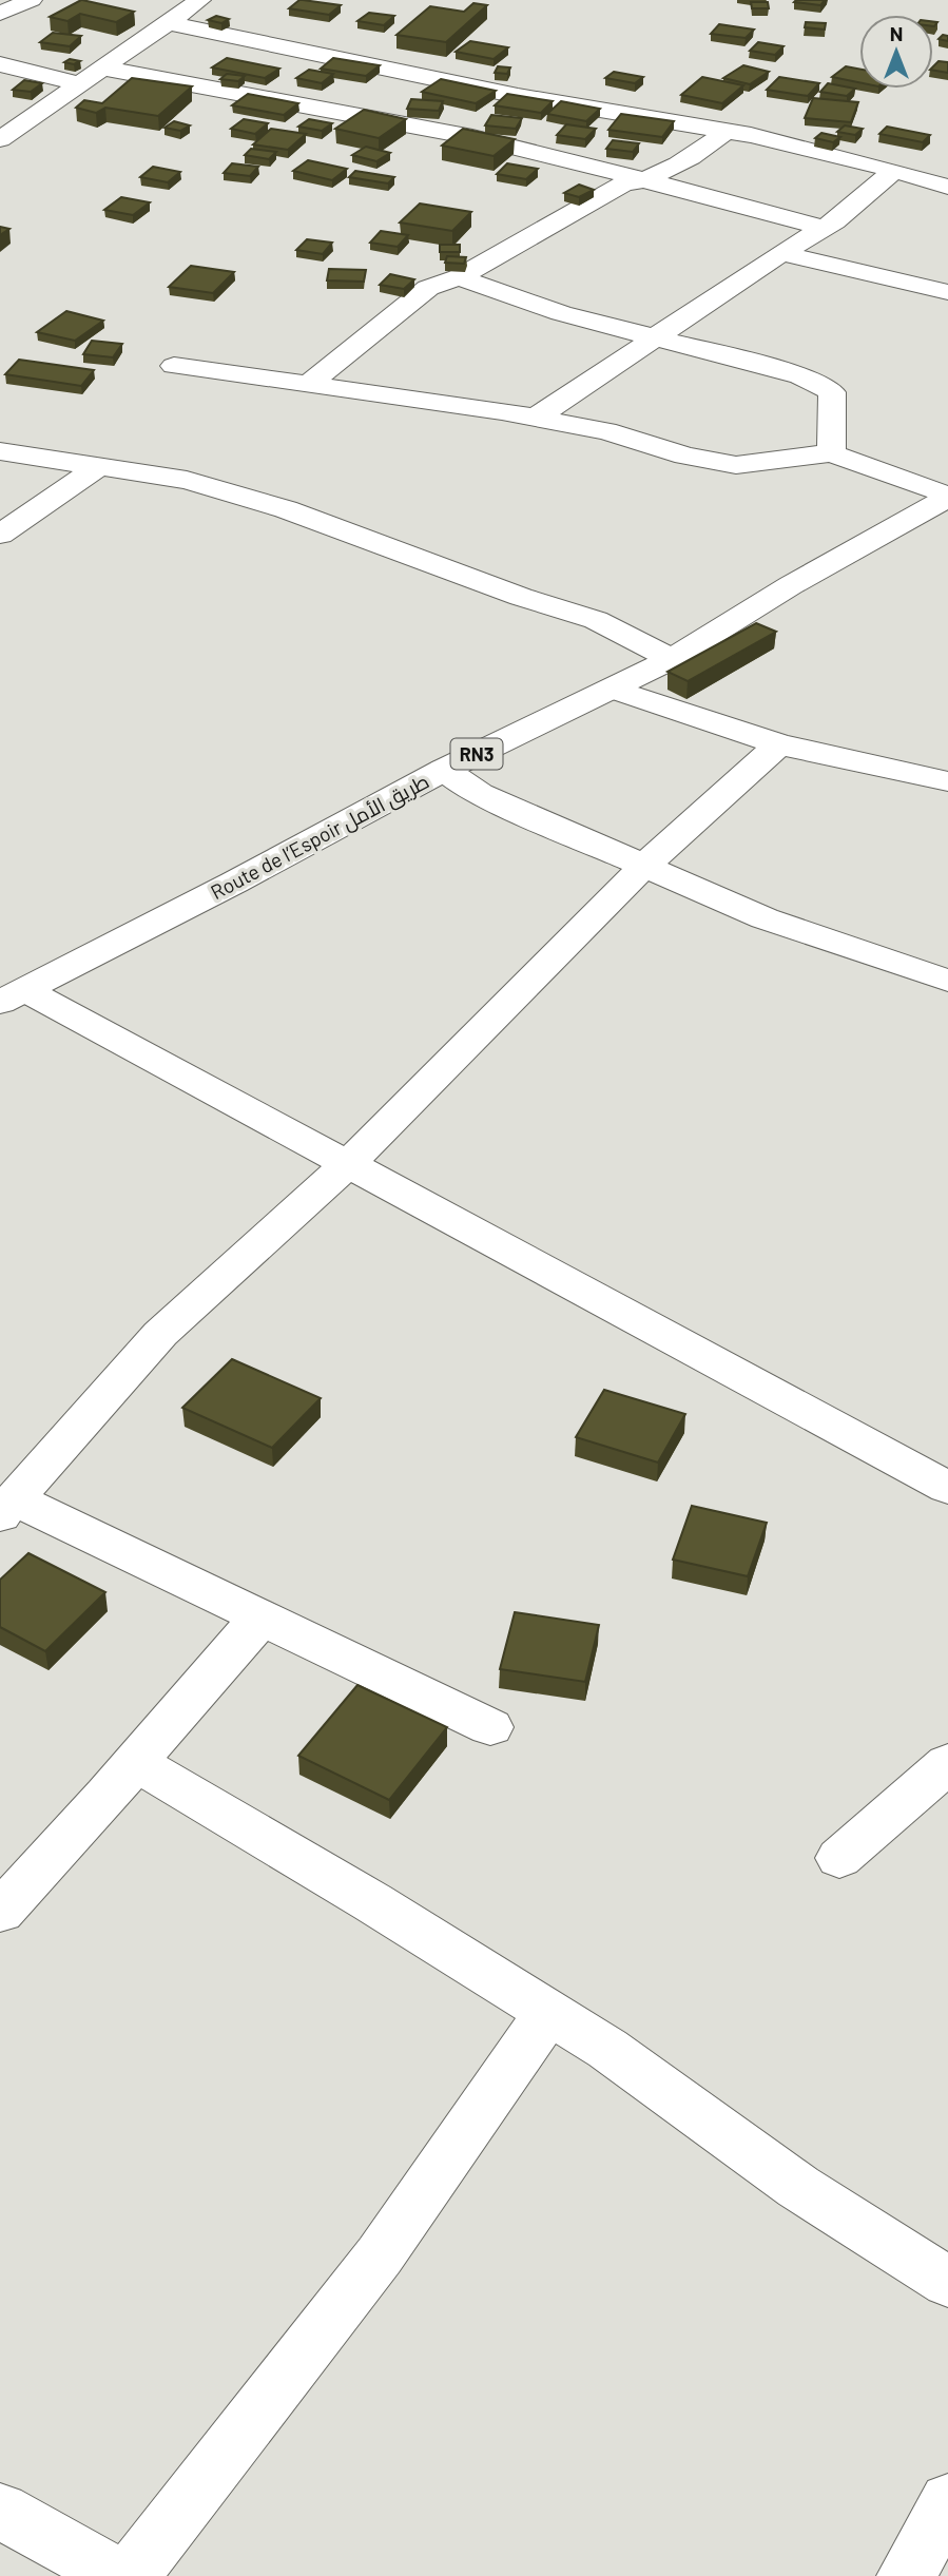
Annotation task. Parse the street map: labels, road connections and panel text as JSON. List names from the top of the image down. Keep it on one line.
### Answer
{"streets":{"main road":["RN3","Route de l’Espoir طريق الأمل"]},"north":"top"}
